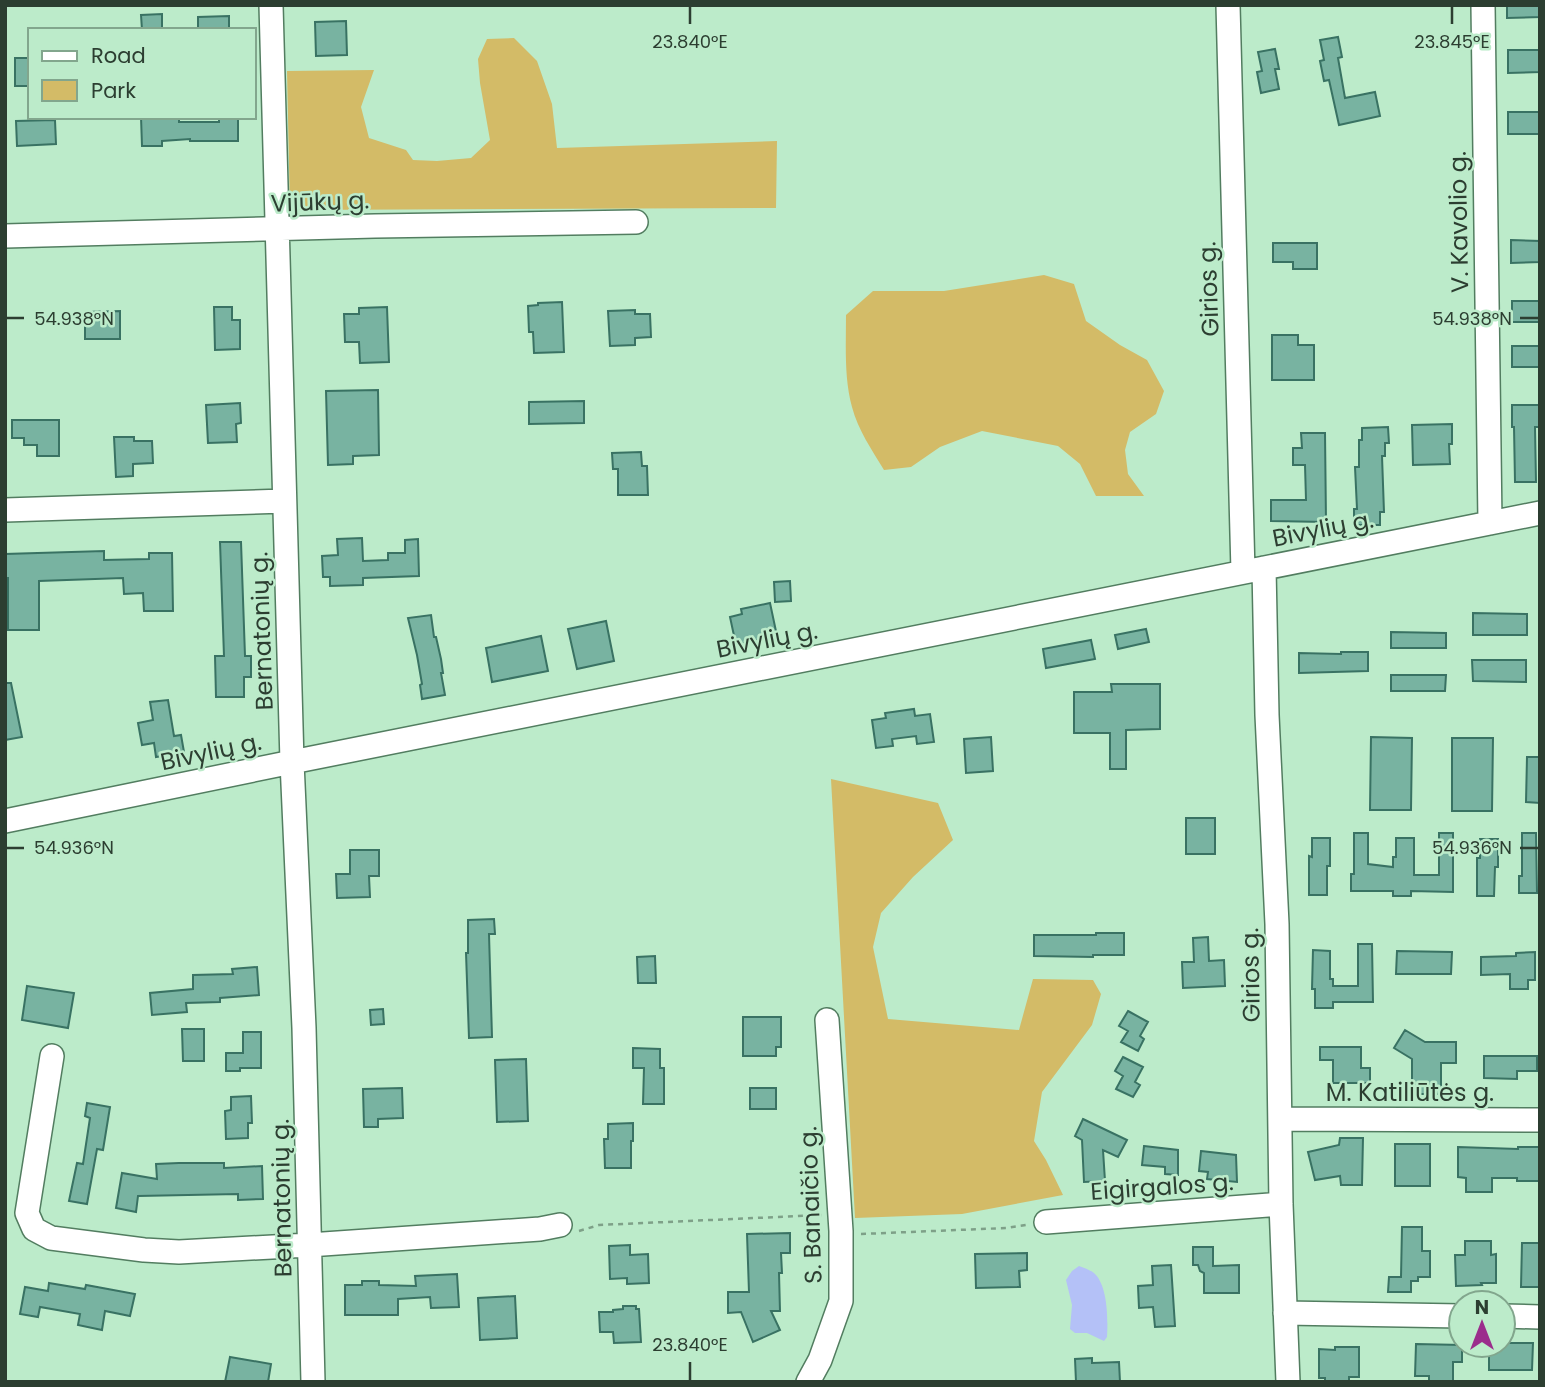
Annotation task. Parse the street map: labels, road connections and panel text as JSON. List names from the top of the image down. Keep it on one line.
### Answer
{"streets":{"street":["Vijūkų g.","V. Kavolio g.","Girios g.","Bivylių g.","Bernatonių g.","M. Katiliūtės g.","Eigirgalos g.","S. Banaičio g."]},"crossings":[["Vijūkų g.","Bernatonių g."],["V. Kavolio g.","Bivylių g."],["Girios g.","Bivylių g."],["Girios g.","M. Katiliūtės g."],["Girios g.","Eigirgalos g."],["Bivylių g.","Bernatonių g."]],"legend":["Road","Park"],"north":"top","coordinates":["23.840°E","23.845°E","54.938°N","54.936°N"]}
